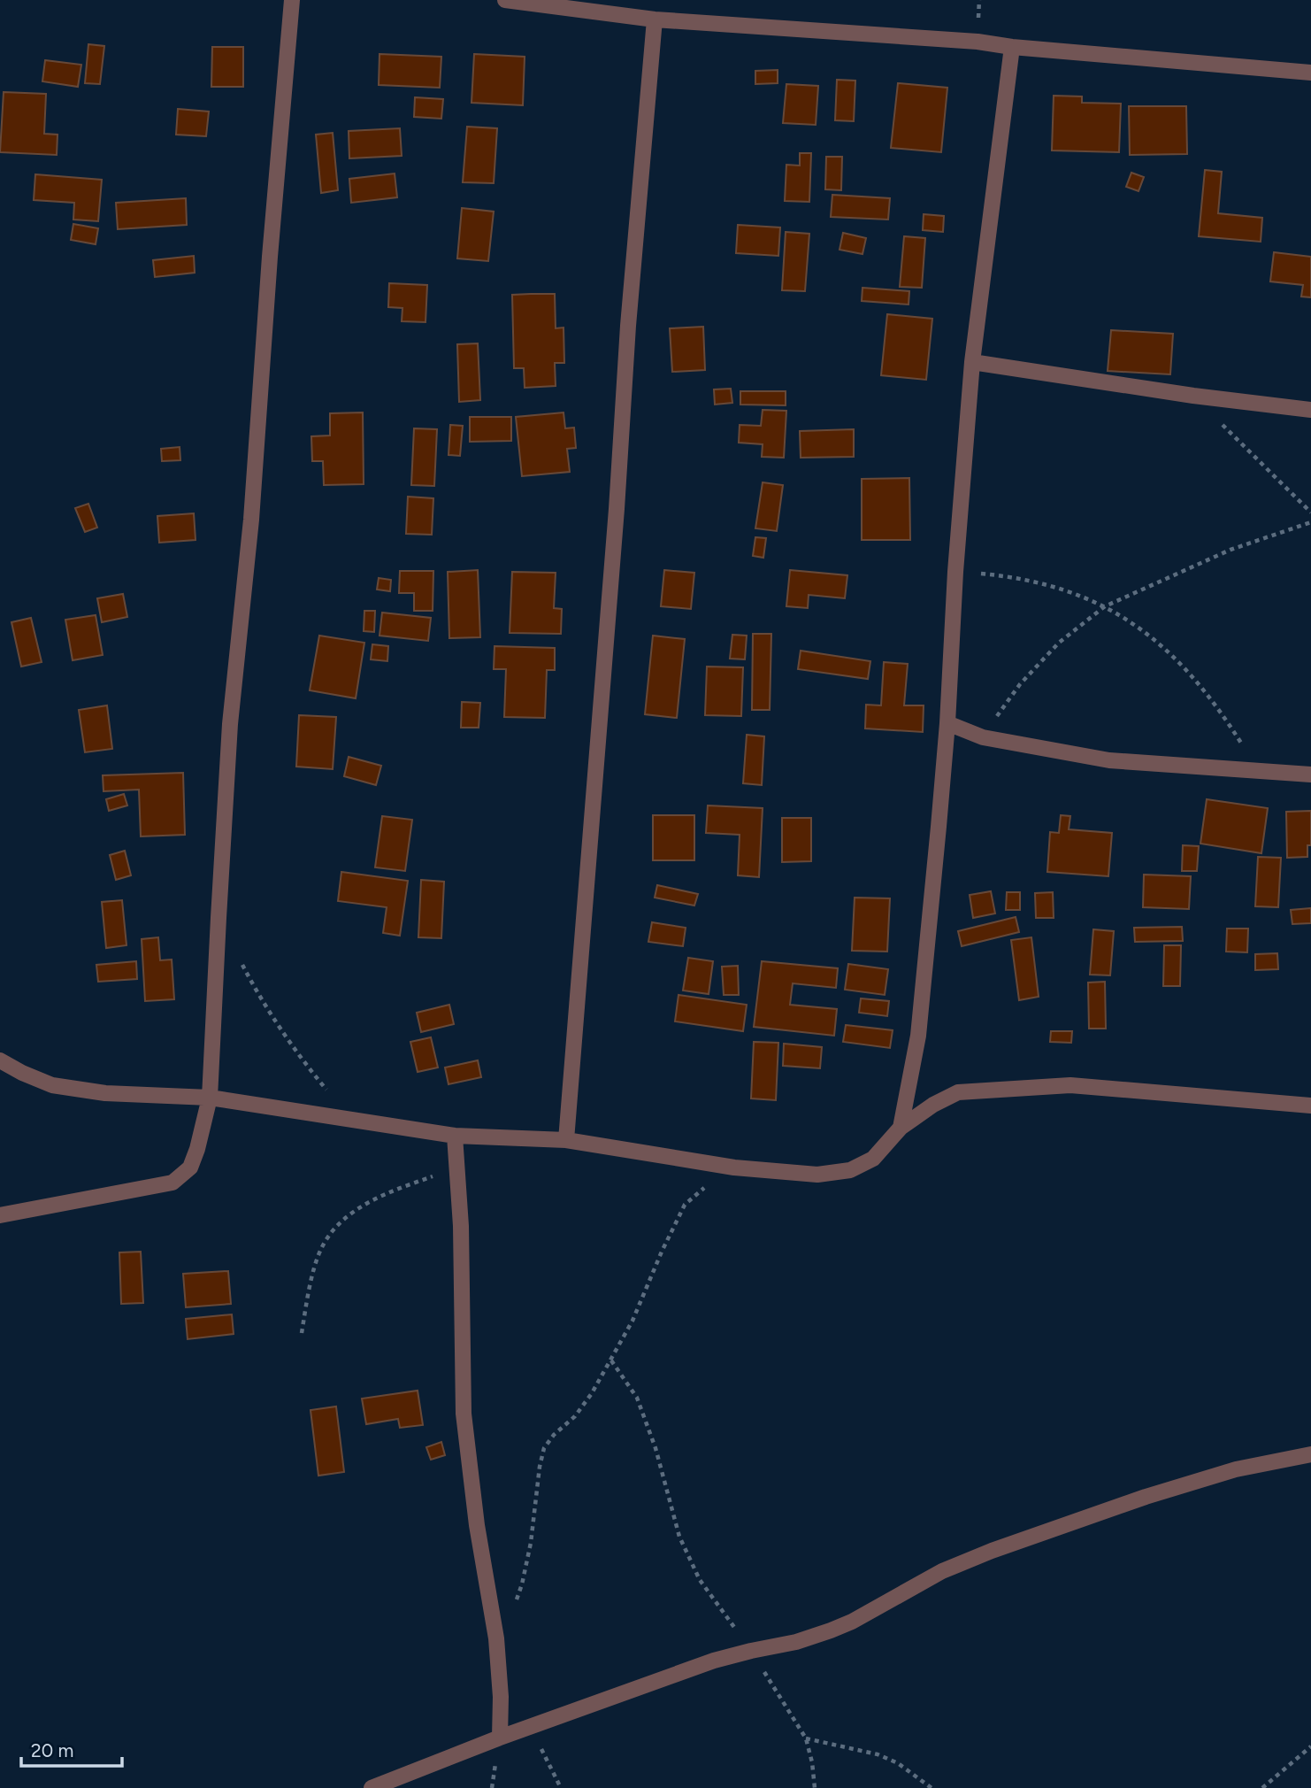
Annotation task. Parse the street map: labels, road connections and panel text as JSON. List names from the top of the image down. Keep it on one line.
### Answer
{"scale_bar":"20 m"}
